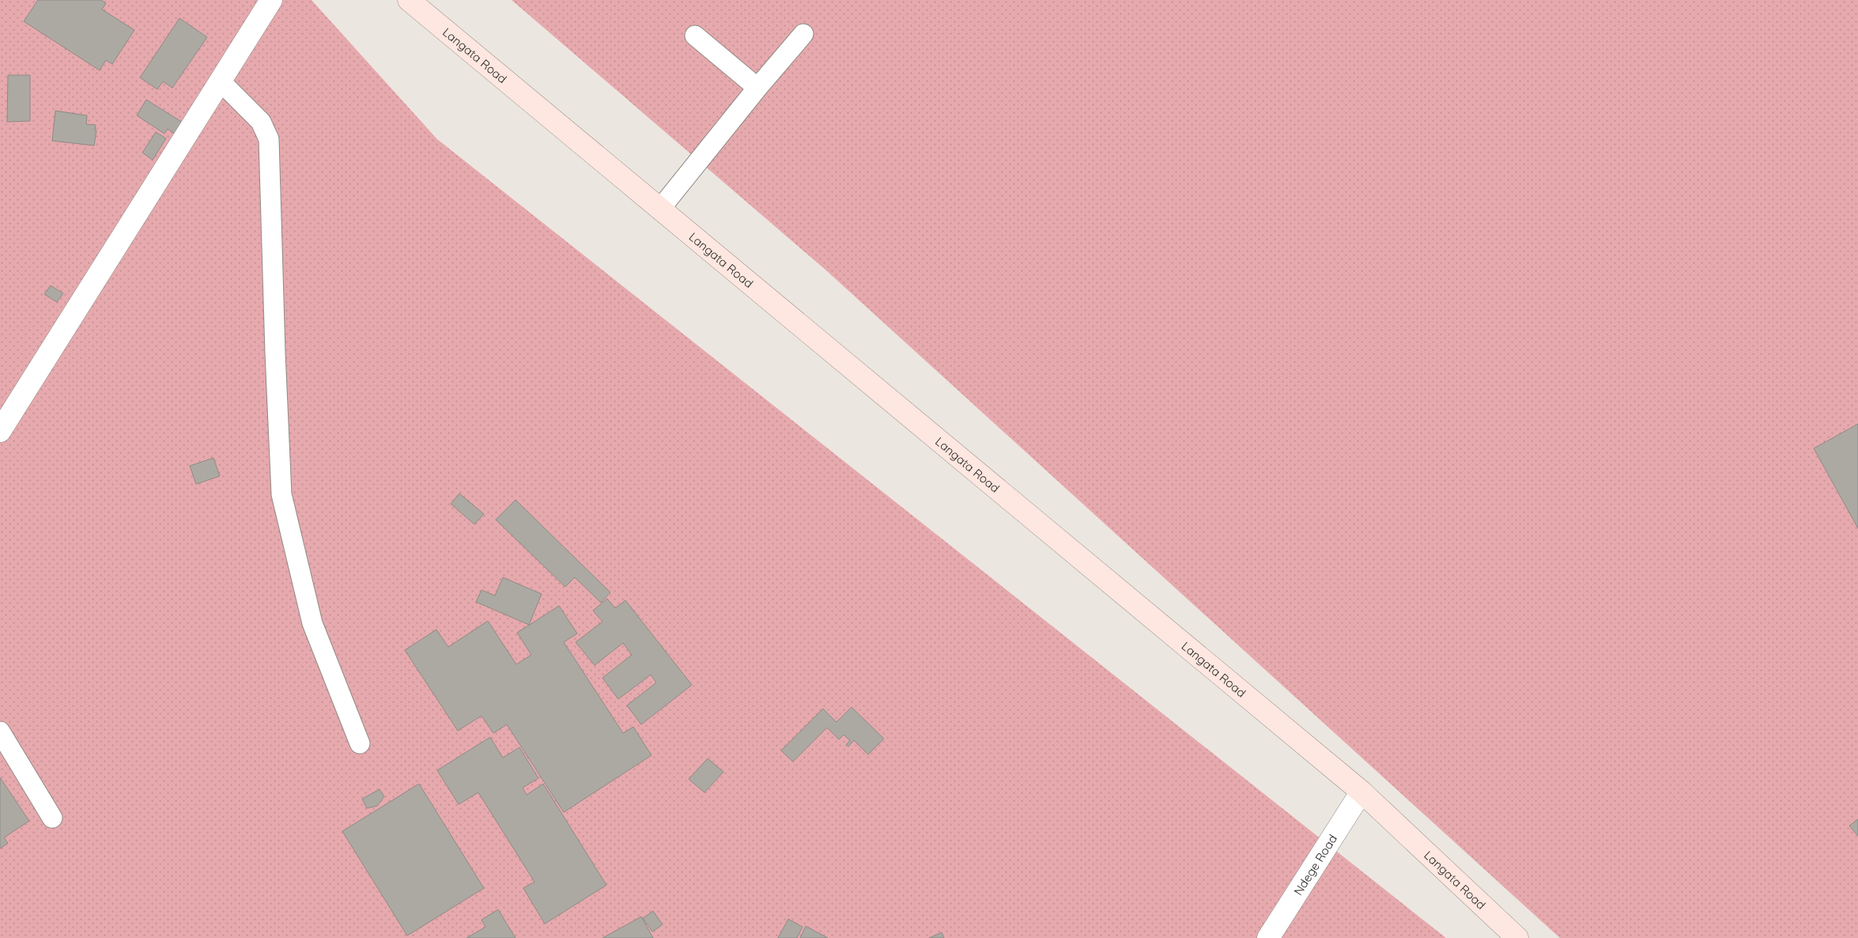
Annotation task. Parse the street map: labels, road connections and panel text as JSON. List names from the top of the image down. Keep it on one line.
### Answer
{"streets":{"main road":["Langata Road"],"street":["Ndege Road"]},"crossings":[["Langata Road","Ndege Road"]]}
